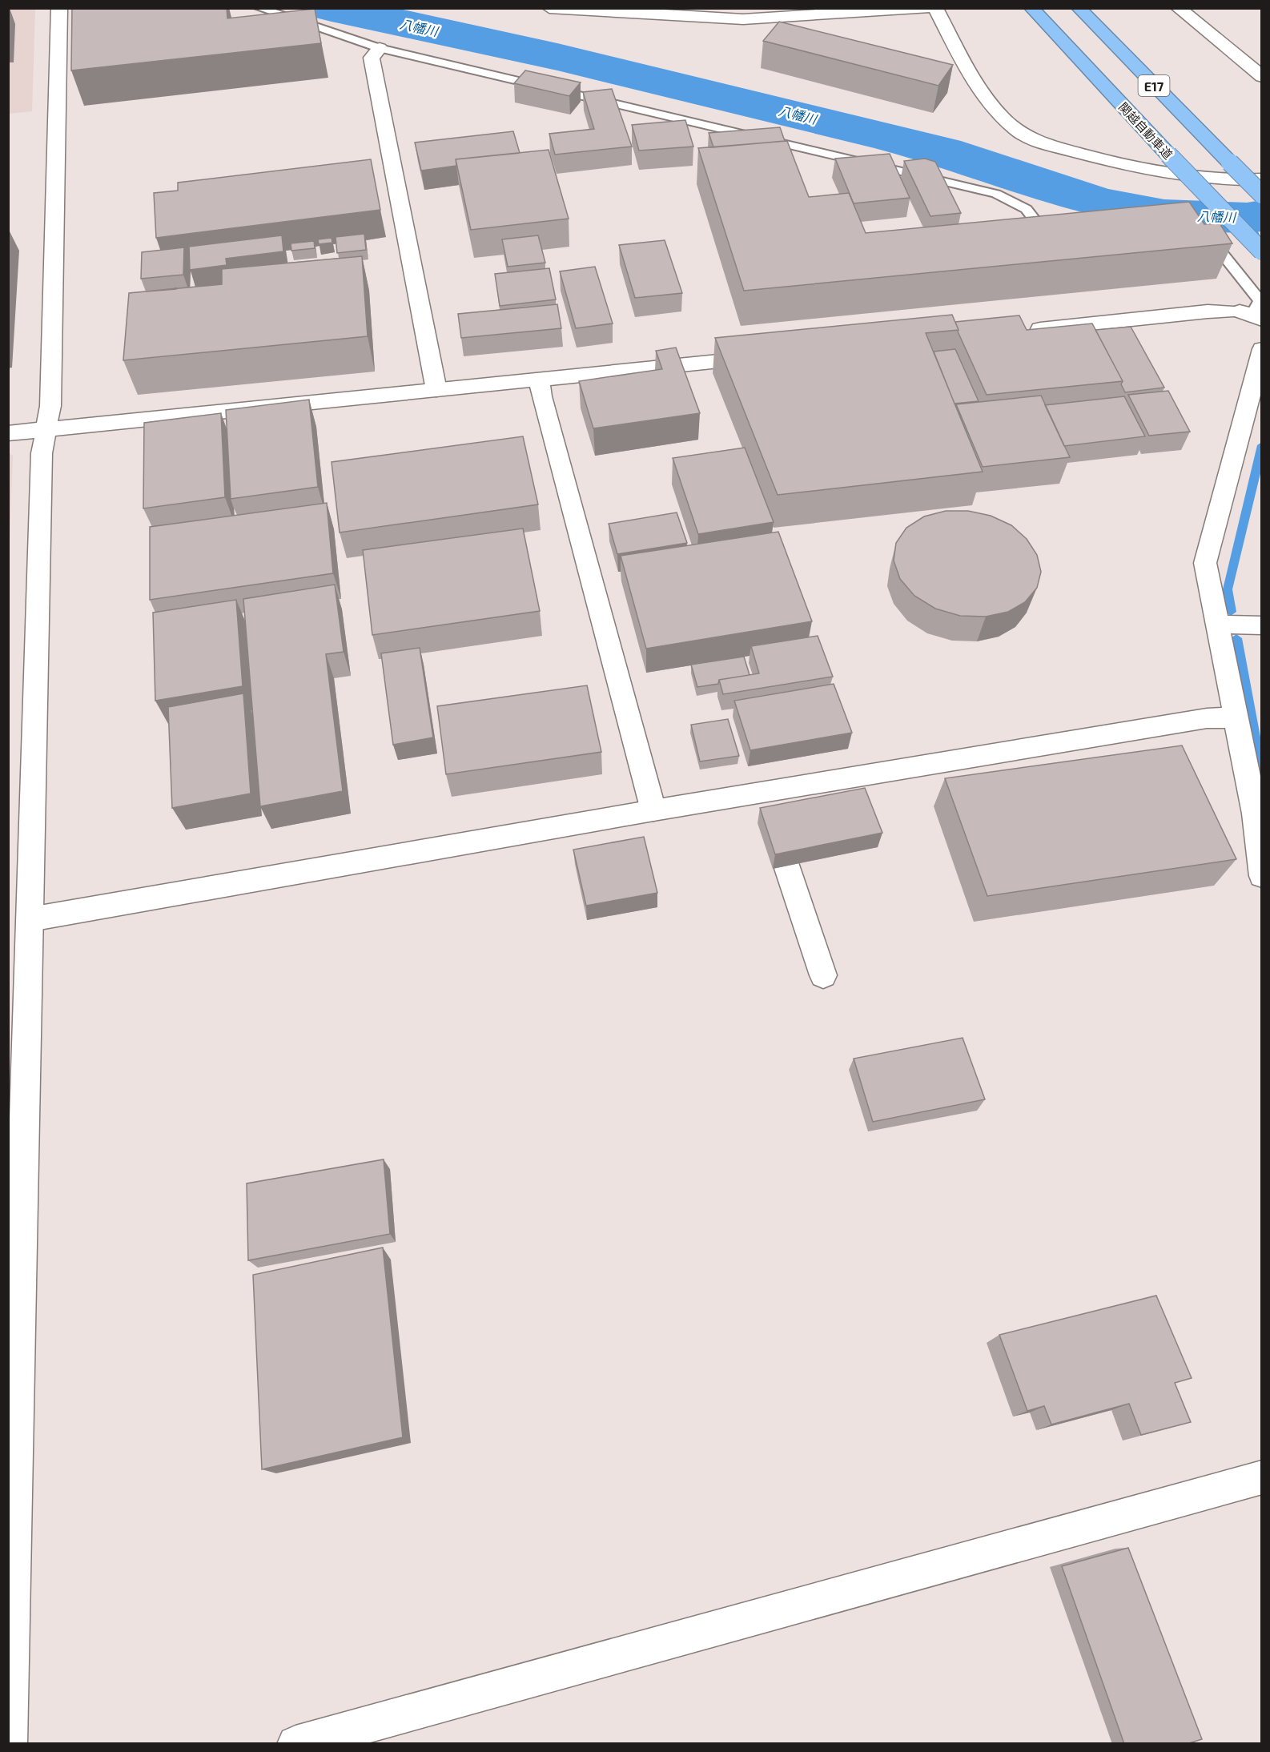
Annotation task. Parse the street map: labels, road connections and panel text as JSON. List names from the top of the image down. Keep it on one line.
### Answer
{"streets":{"highway":["E17","関越自動車道"]},"water":["八幡川"]}
